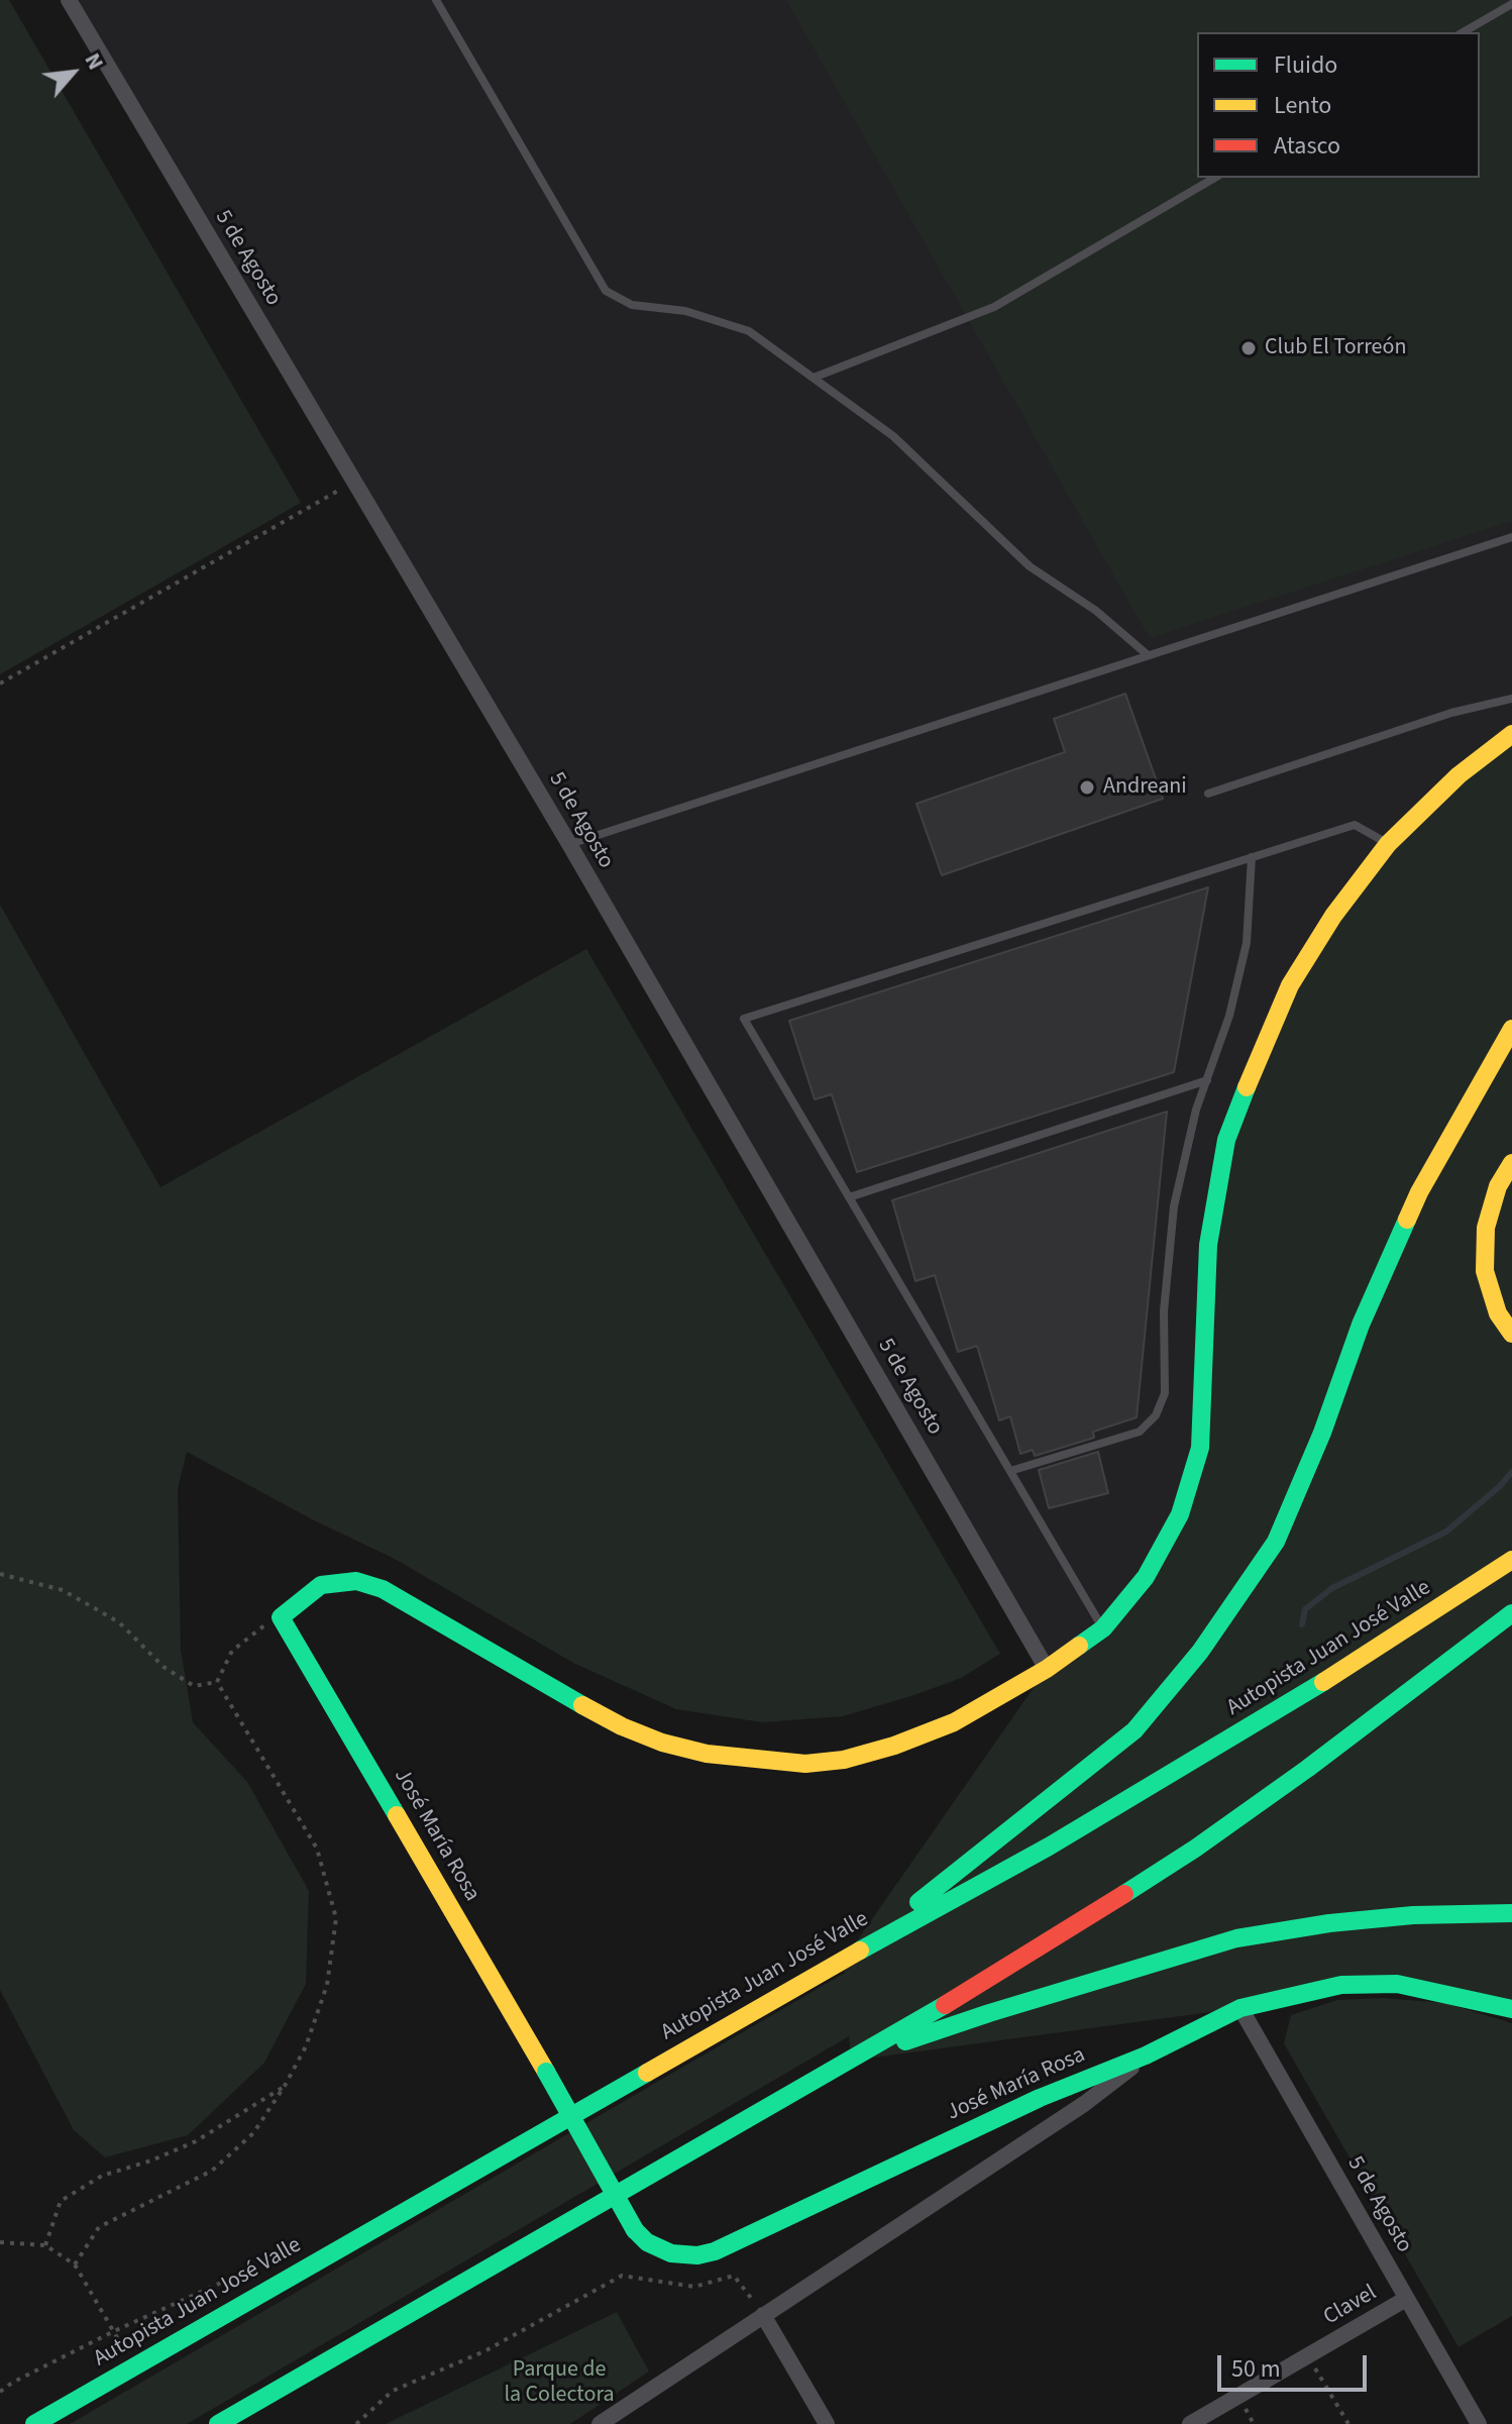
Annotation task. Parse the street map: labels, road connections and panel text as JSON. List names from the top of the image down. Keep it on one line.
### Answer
{"streets":{"main road":["Autopista Juan José Valle","José María Rosa"],"street":["5 de Agosto","Clavel"]},"crossings":[["5 de Agosto","José María Rosa"],["5 de Agosto","Clavel"]],"parks":["Parque de la Colectora"],"places":["Club El Torreón","Andreani"],"legend":["Fluido","Lento","Atasco"],"scale_bar":"50 m","north":"top right"}
